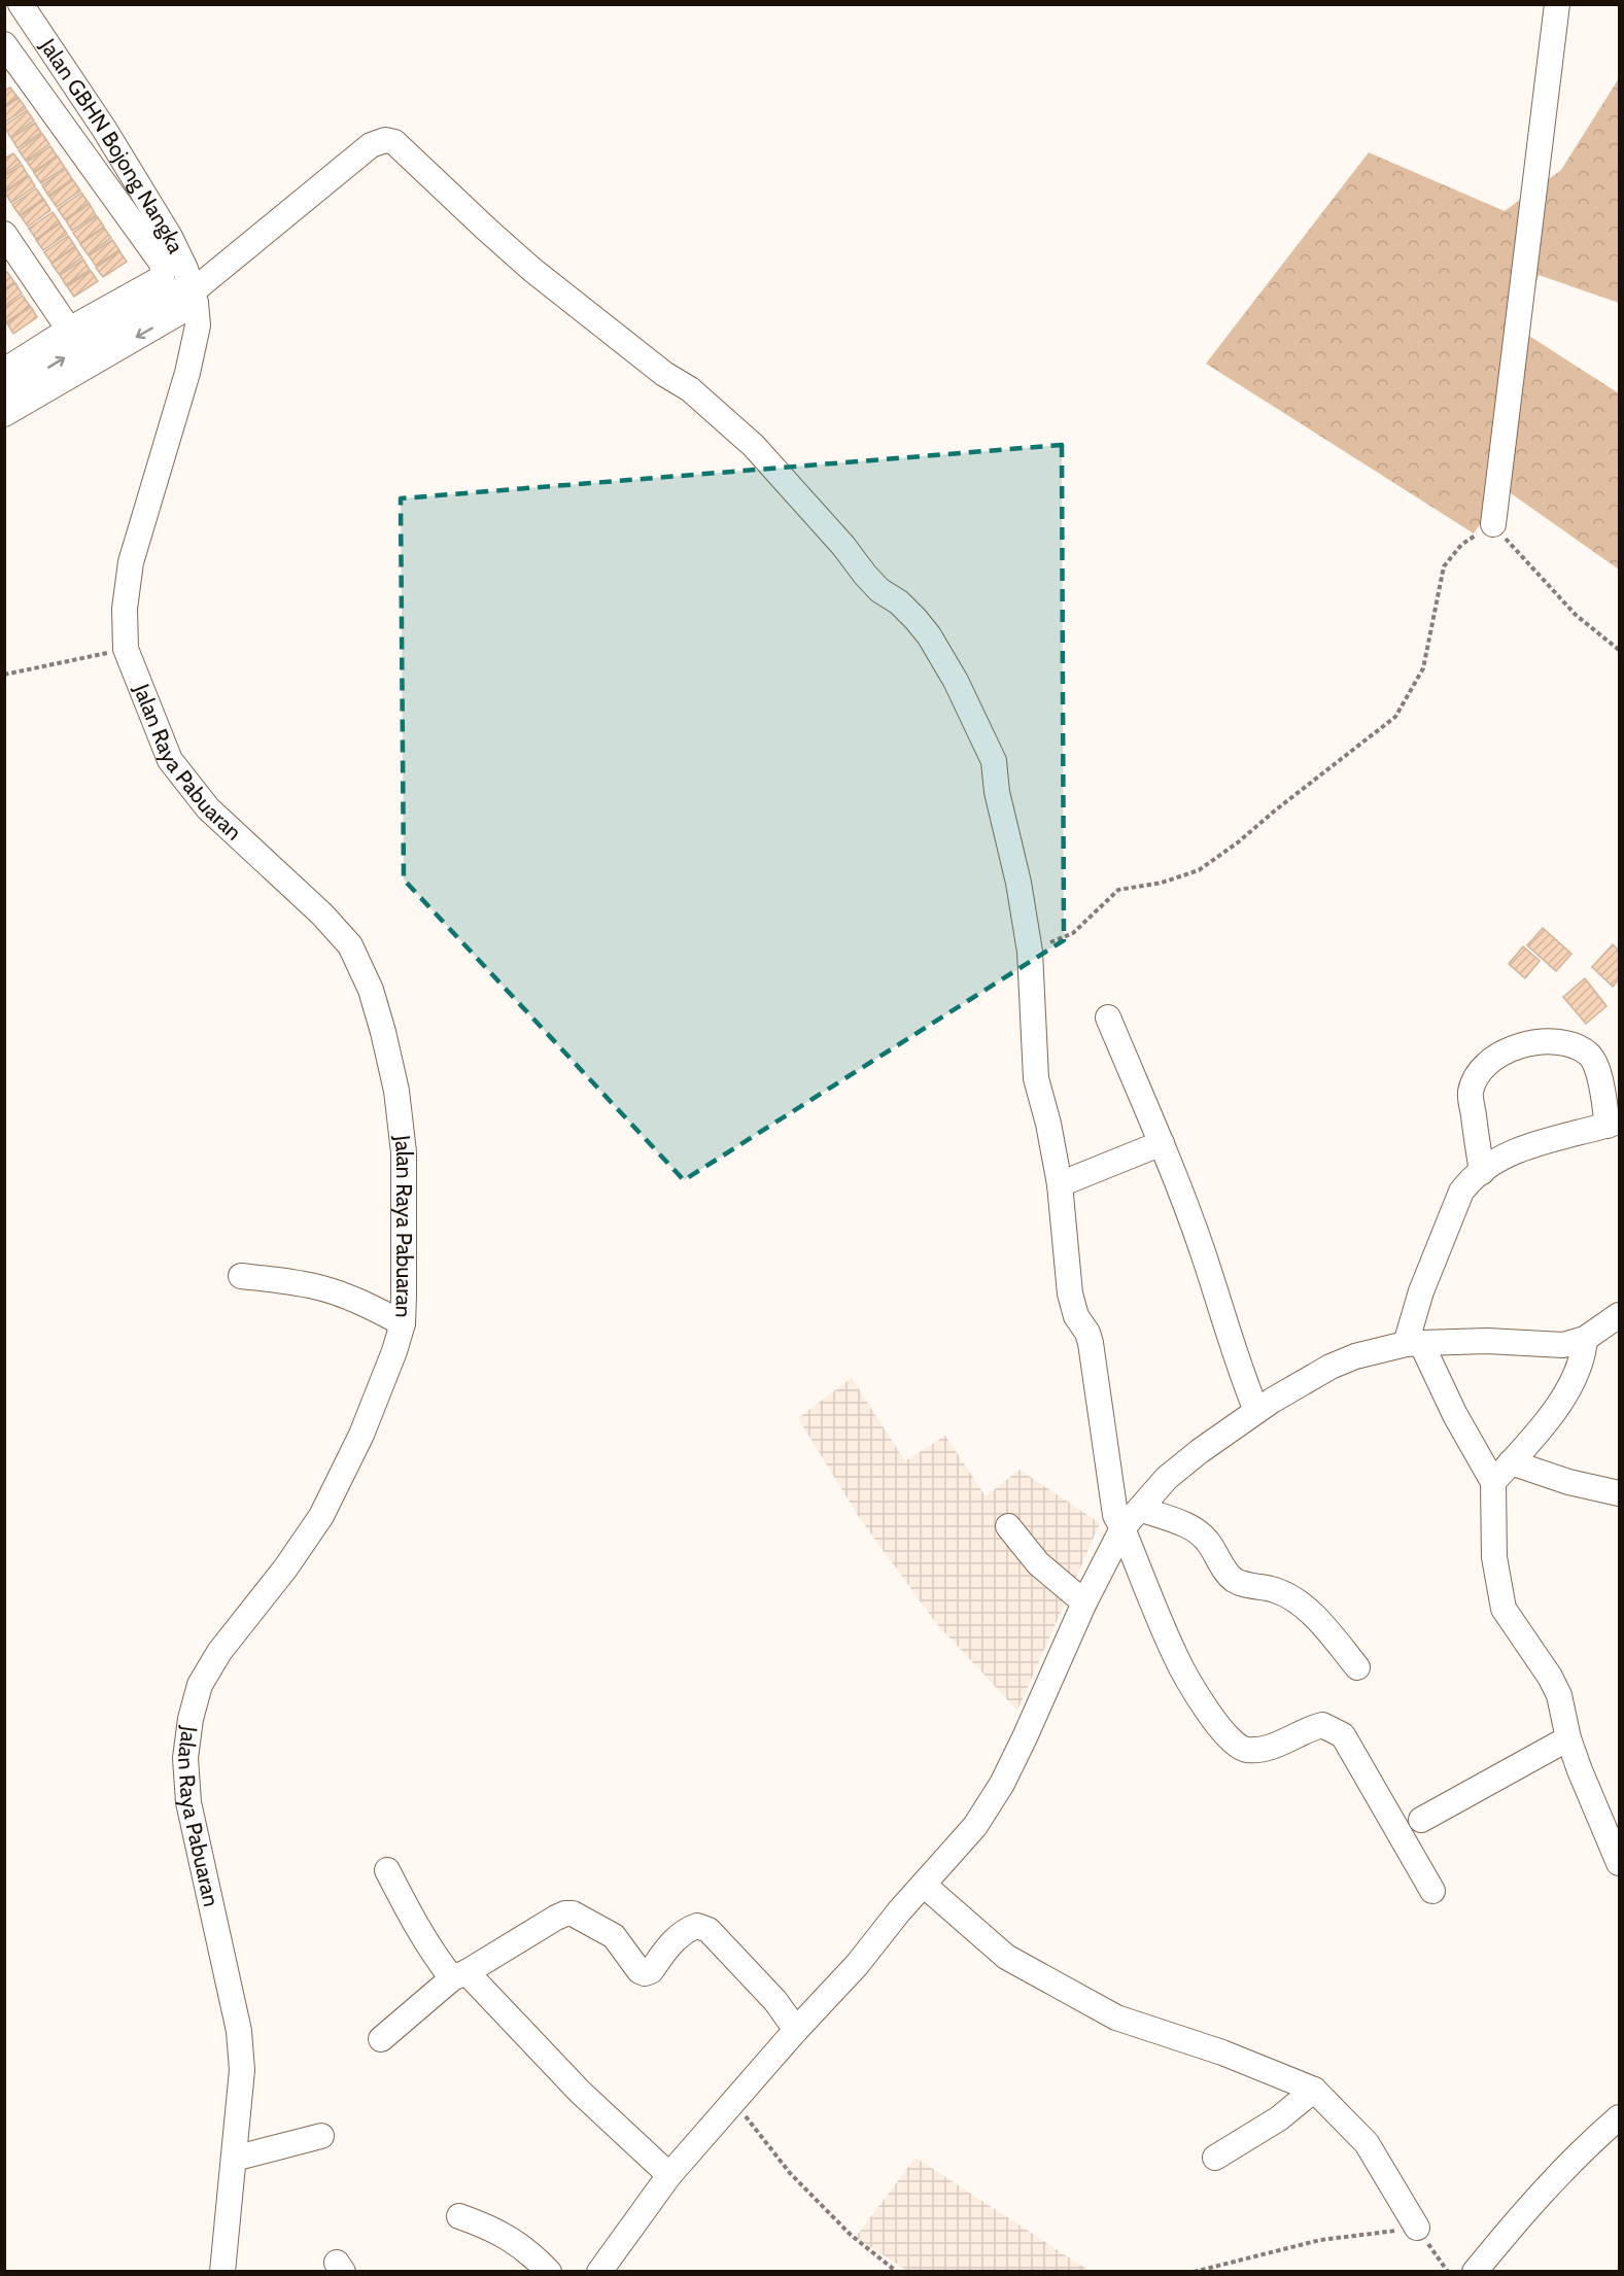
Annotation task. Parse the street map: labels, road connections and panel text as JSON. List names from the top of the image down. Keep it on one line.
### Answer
{"streets":{"street":["Jalan GBHN Bojong Nangka","Jalan Raya Pabuaran"]},"crossings":[["Jalan GBHN Bojong Nangka","Jalan Raya Pabuaran"]]}
